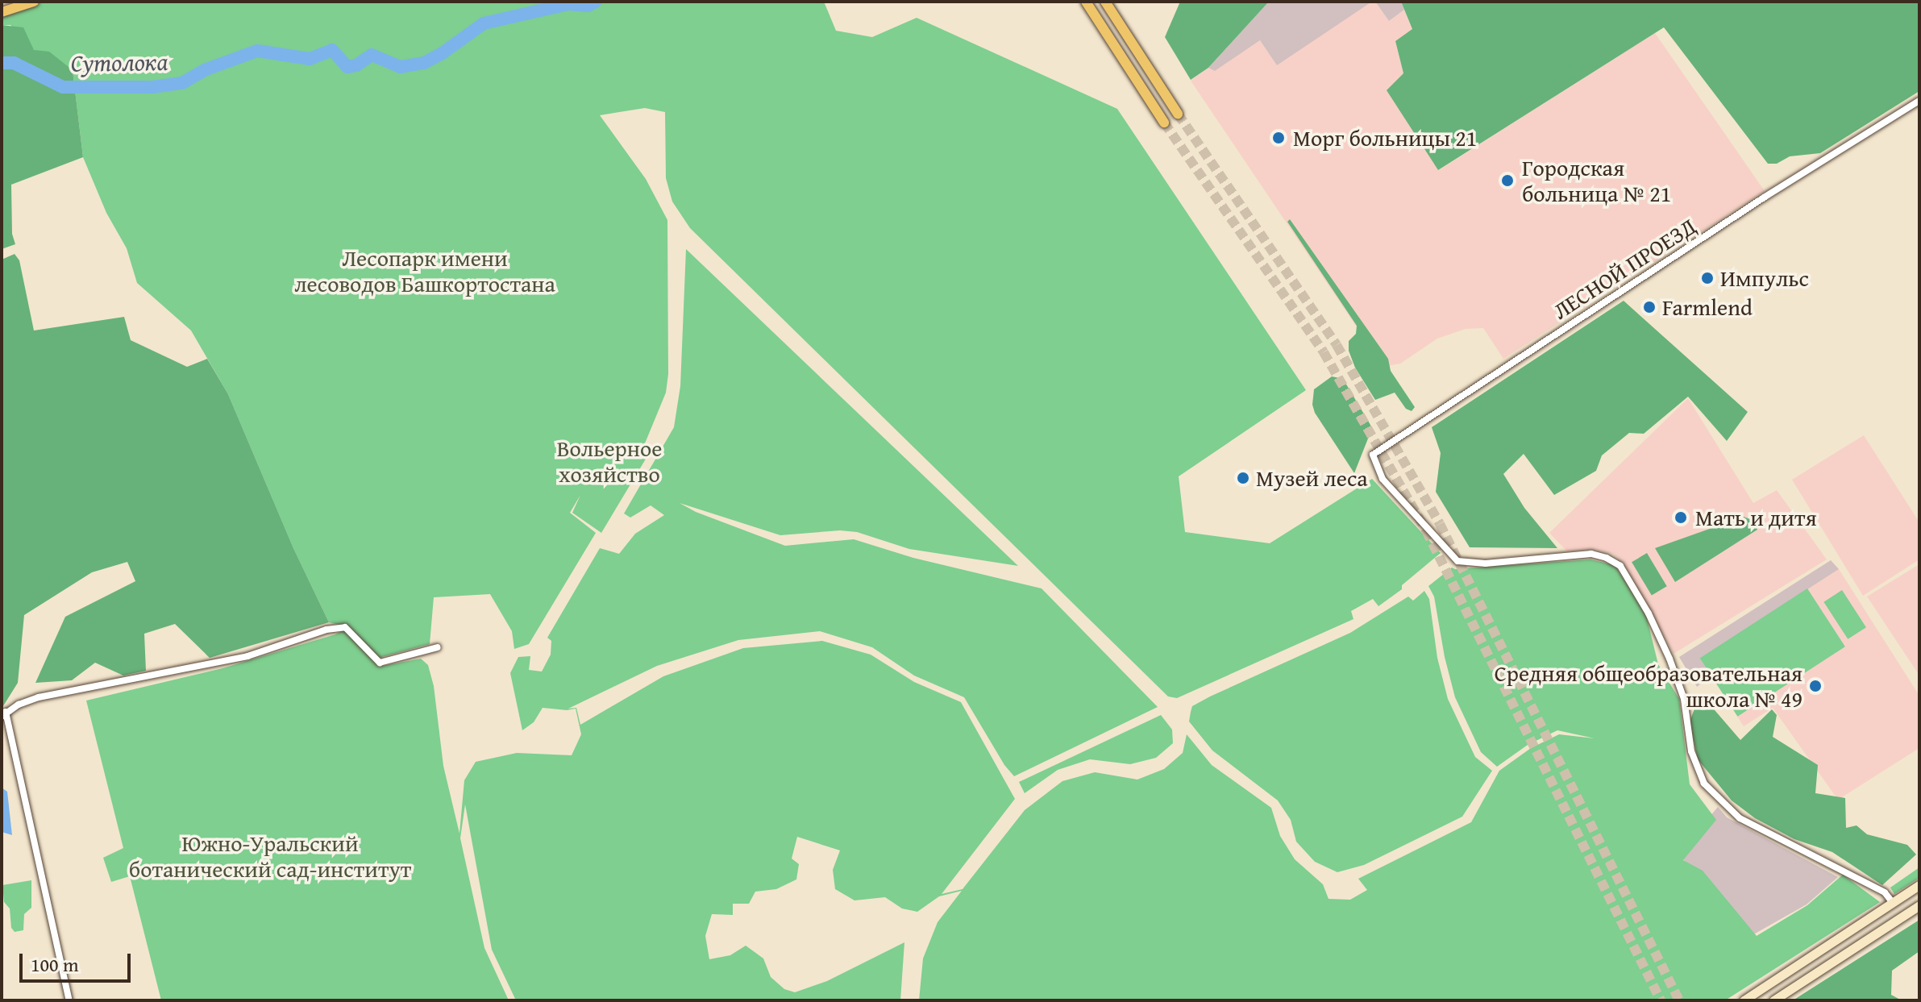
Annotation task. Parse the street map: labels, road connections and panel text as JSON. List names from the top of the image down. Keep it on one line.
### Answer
{"streets":{"street":["ЛЕСНОЙ ПРОЕЗД"]},"water":["Сутолока"],"parks":["Лесопарк имени лесоводов Башкортостана","Вольерное хозяйство","Южно-Уральский ботанический сад-институт"],"places":["Морг больницы 21","Городская больница № 21","Импульс","Farmlend","Музей леса","Мать и дитя","Средняя общеобразовательная школа № 49"],"scale_bar":"100 m"}
